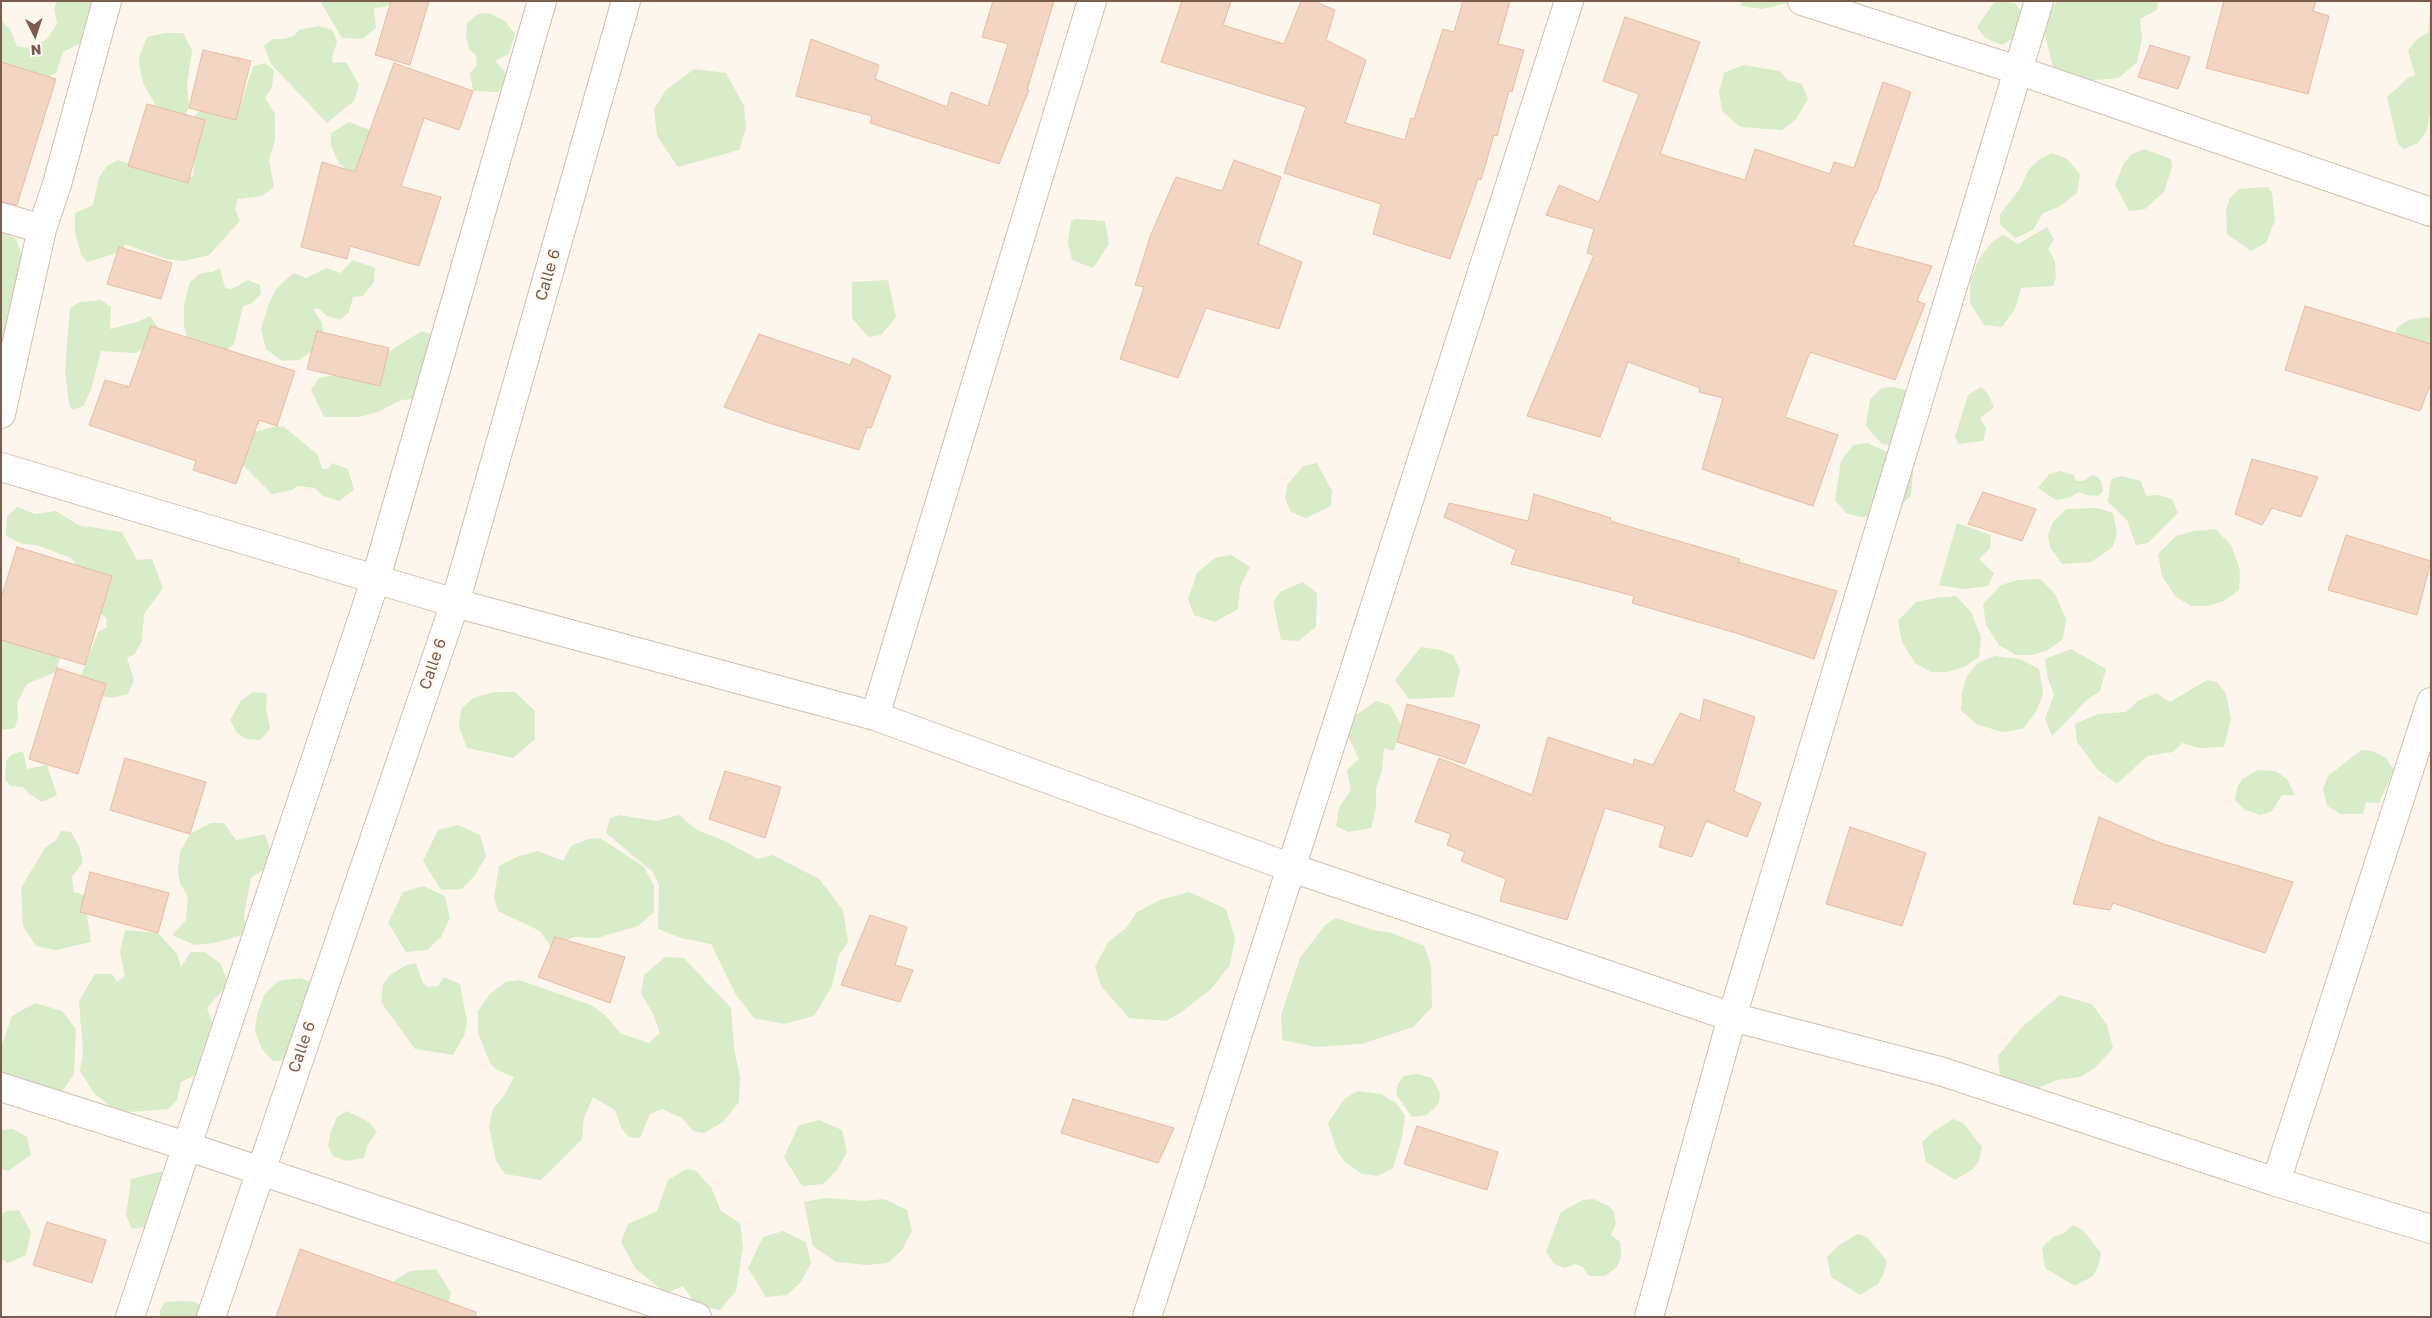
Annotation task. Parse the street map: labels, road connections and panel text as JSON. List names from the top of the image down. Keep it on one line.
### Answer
{"streets":{"street":["Calle 6"]},"north":"bottom"}
